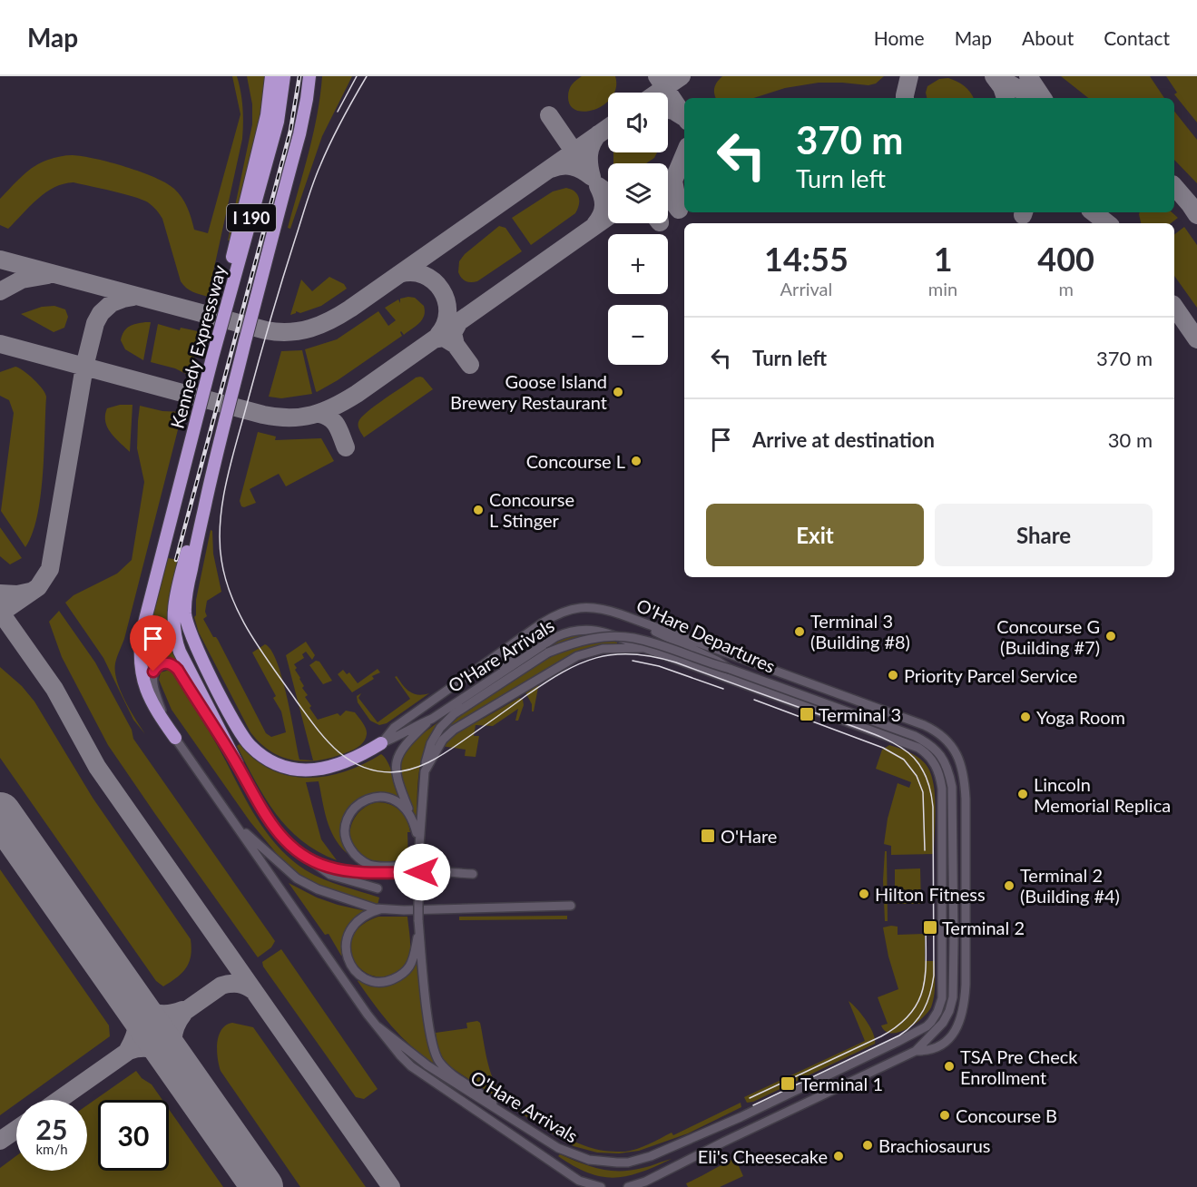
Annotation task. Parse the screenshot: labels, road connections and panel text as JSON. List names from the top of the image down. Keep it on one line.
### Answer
{"streets":{"highway":["I 190","Kennedy Expressway"],"street":["O'Hare Departures","O'Hare Arrivals"]},"places":{"other":["Goose Island Brewery Restaurant","Concourse L","Concourse L Stinger","Terminal 3 (Building #8)","Concourse G (Building #7)","Priority Parcel Service","Yoga Room","Lincoln Memorial Replica","Terminal 2 (Building #4)","Hilton Fitness","TSA Pre Check Enrollment","Concourse B","Brachiosaurus","Eli's Cheesecake"],"transit":["Terminal 3","O'Hare","Terminal 2","Terminal 1"]},"page":{"header":"Map","nav":["Home","Map","About","Contact"],"map_buttons":["+","−"],"turn":["370 m","Turn left"],"eta":["14:55","Arrival","1","min","400","m"],"list":[{"name":"Turn left","value":"370 m"},{"name":"Arrive at destination","value":"30 m"}],"buttons":["Exit","Share"],"speed":"25 km/h","limit":"30"}}
